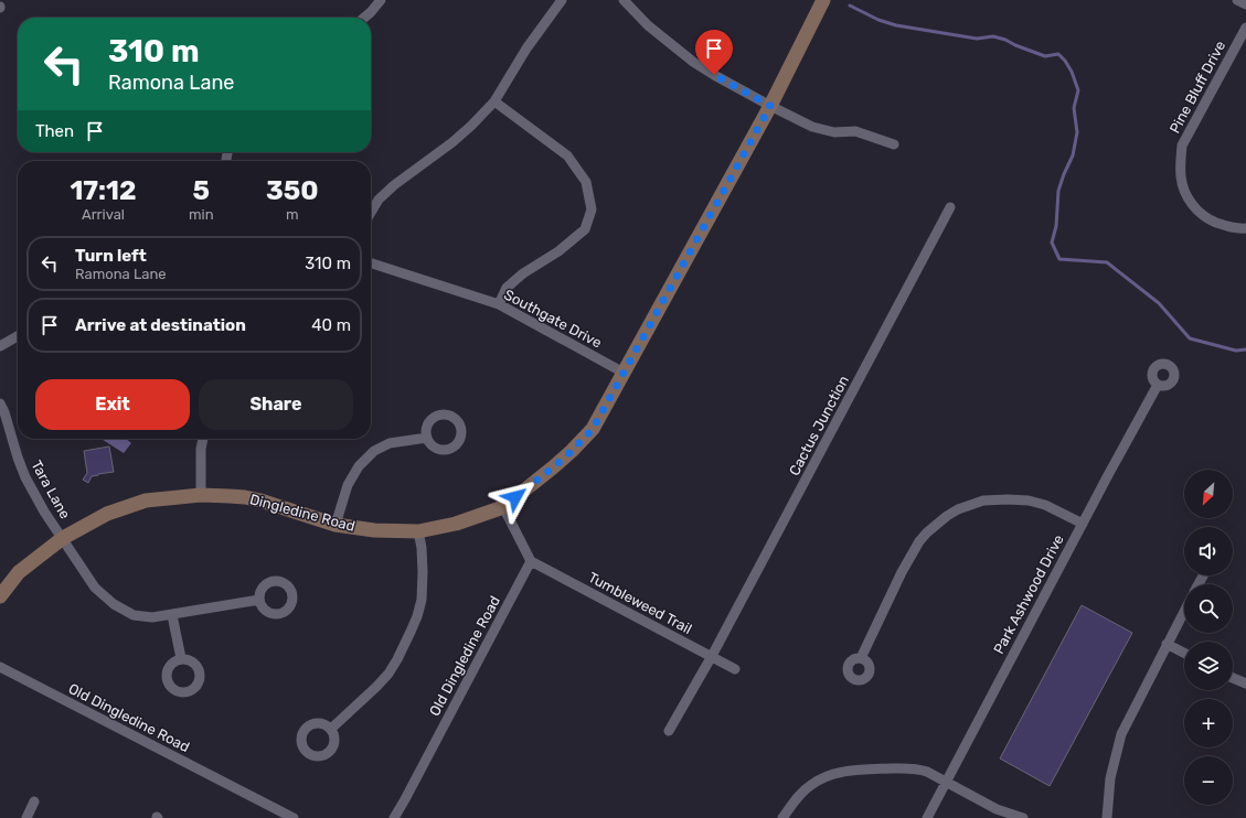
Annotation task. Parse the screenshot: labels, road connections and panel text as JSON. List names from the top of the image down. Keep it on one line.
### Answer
{"streets":{"street":["Pine Bluff Drive","Southgate Drive","Cactus Junction","Tara Lane","Dingledine Road","Park Ashwood Drive","Tumbleweed Trail","Old Dingledine Road"]},"crossings":[["Southgate Drive","Dingledine Road"],["Cactus Junction","Tumbleweed Trail"],["Tara Lane","Dingledine Road"],["Tumbleweed Trail","Old Dingledine Road"]],"north":"bottom left","page":{"turn":["310 m","Ramona Lane"],"then":"Then","eta":["17:12","Arrival","5","min","350","m"],"list":[{"name":"Turn left","note":"Ramona Lane","value":"310 m"},{"name":"Arrive at destination","value":"40 m"}],"buttons":["Exit","Share"],"map_buttons":["+","−"]}}
